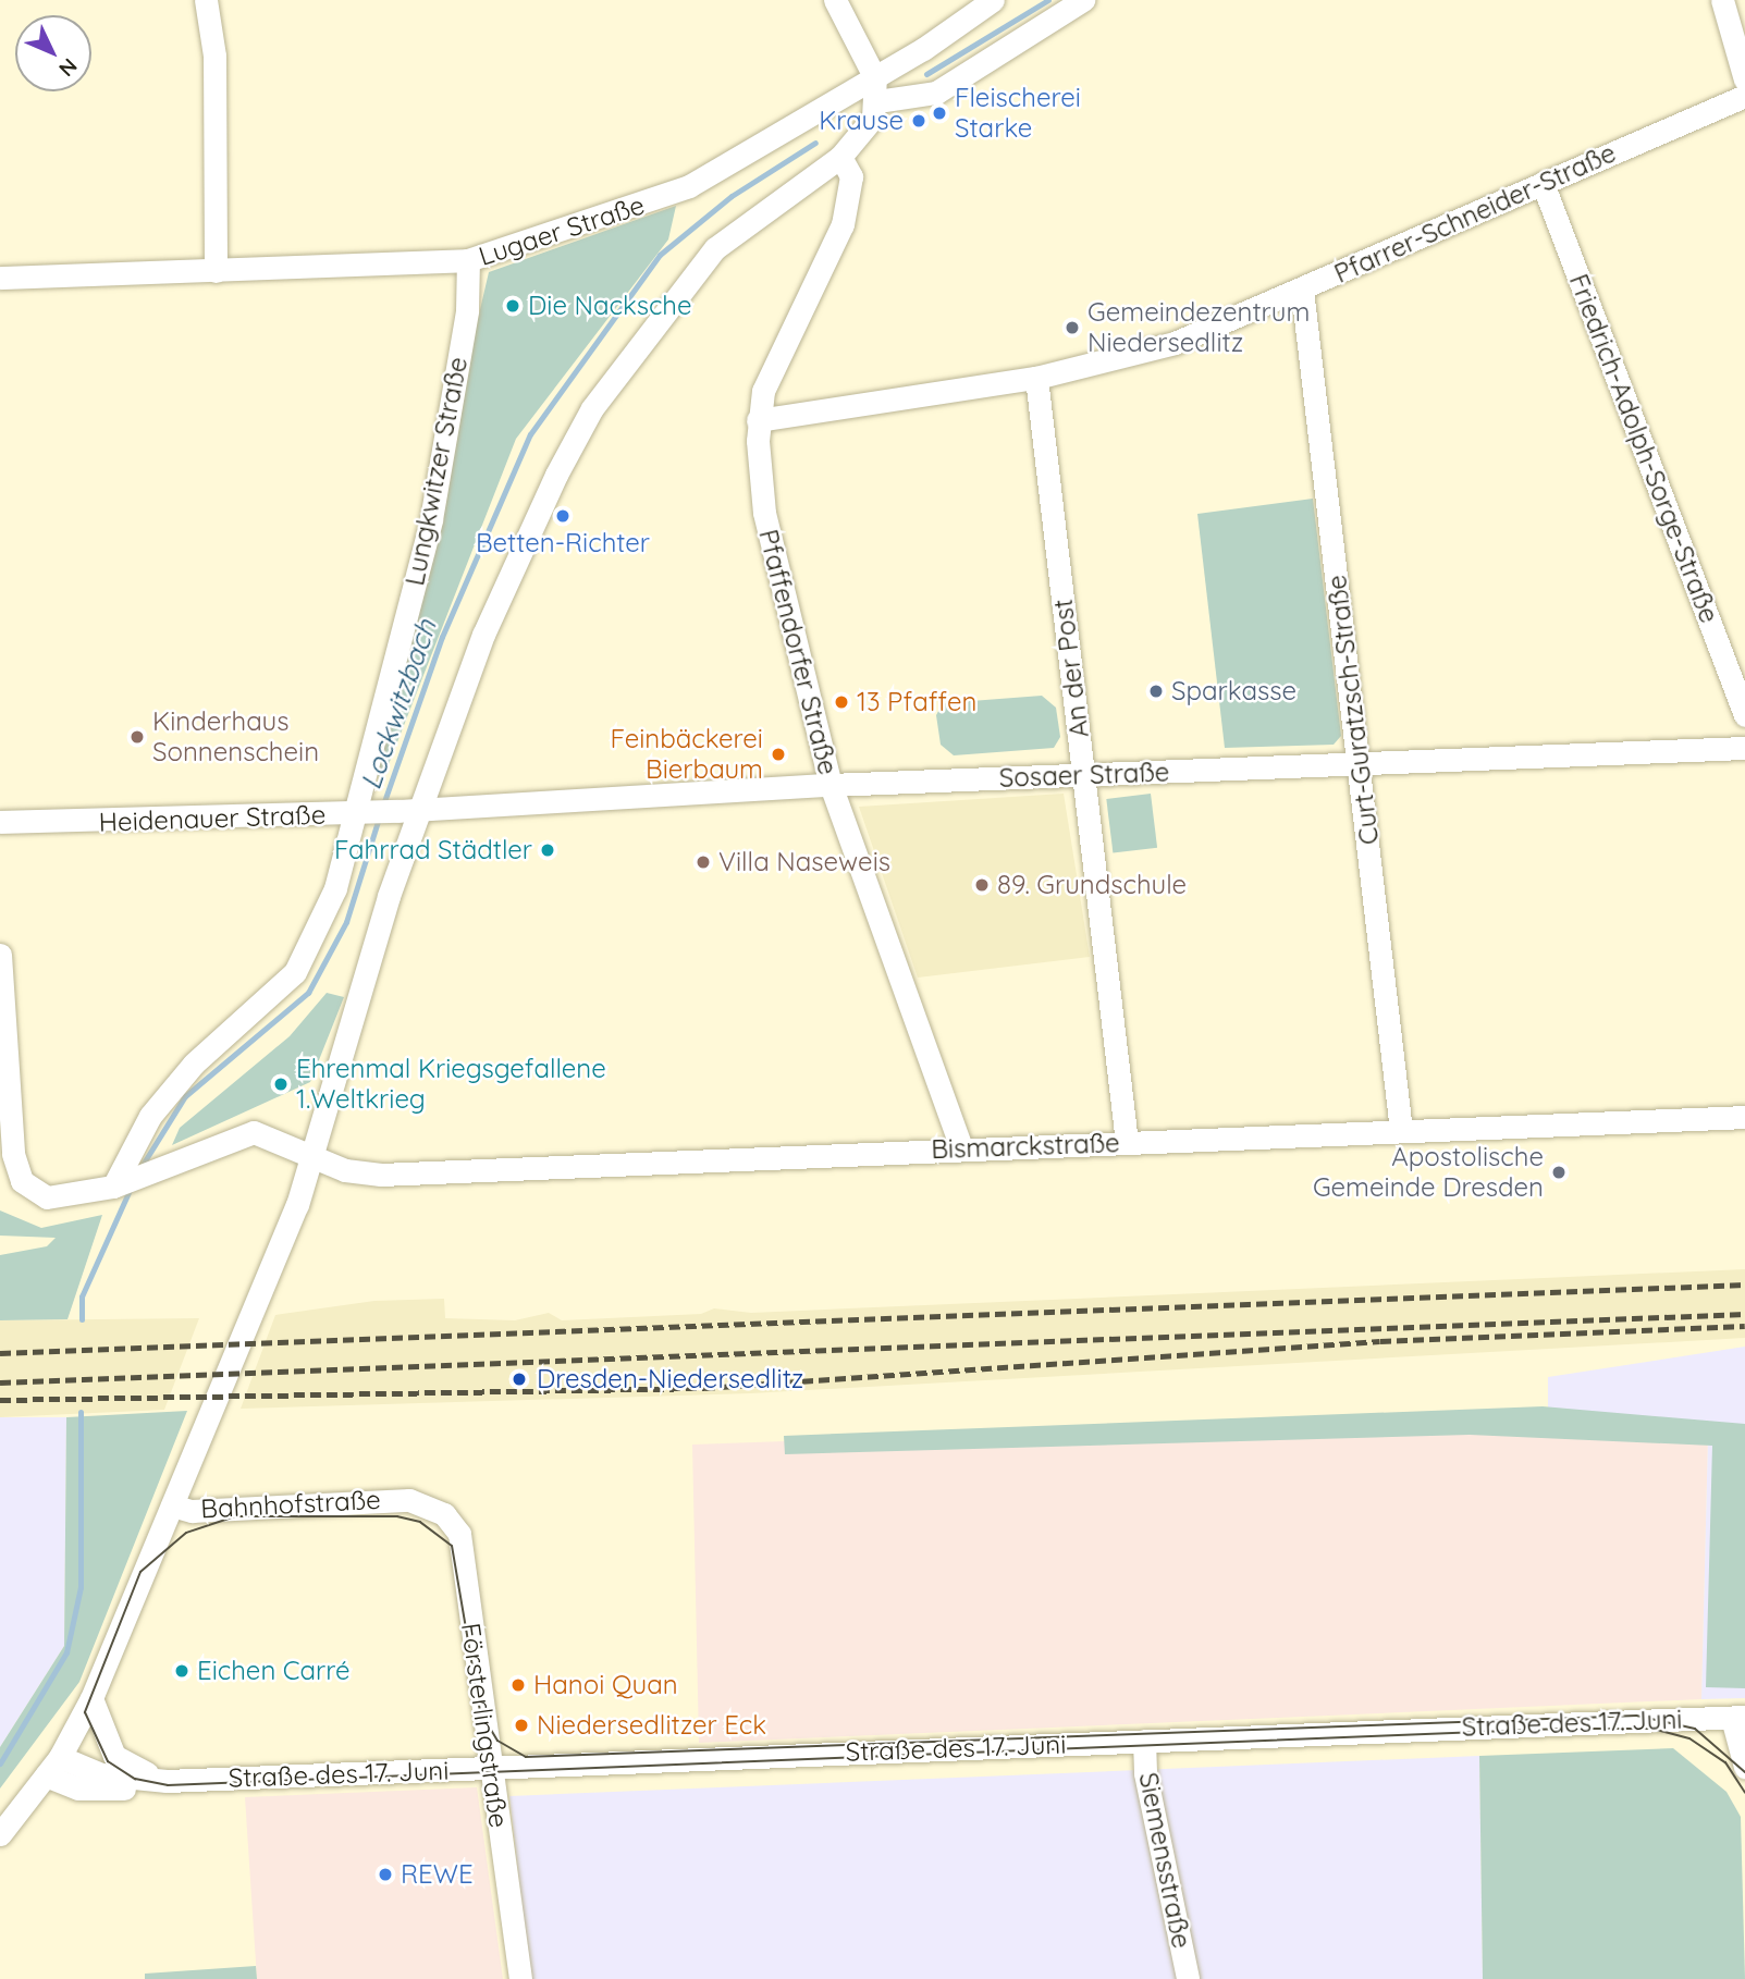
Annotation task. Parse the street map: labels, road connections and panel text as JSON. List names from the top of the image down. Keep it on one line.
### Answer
{"streets":{"street":["Pfarrer-Schneider-Straße","Lugaer Straße","Friedrich-Adolph-Sorge-Straße","Lungkwitzer Straße","Pfaffendorfer Straße","An der Post","Curt-Guratzsch-Straße","Sosaer Straße","Heidenauer Straße","Bismarckstraße","Bahnhofstraße","Straße des 17. Juni","Försterlingstraße","Siemensstraße"]},"crossings":[["Pfarrer-Schneider-Straße","Friedrich-Adolph-Sorge-Straße"],["Pfarrer-Schneider-Straße","Pfaffendorfer Straße"],["Pfarrer-Schneider-Straße","An der Post"],["Pfarrer-Schneider-Straße","Curt-Guratzsch-Straße"],["Lugaer Straße","Lungkwitzer Straße"],["Lungkwitzer Straße","Heidenauer Straße"],["Lungkwitzer Straße","Bismarckstraße"],["Pfaffendorfer Straße","Sosaer Straße"],["Pfaffendorfer Straße","Bismarckstraße"],["An der Post","Sosaer Straße"],["An der Post","Bismarckstraße"],["Curt-Guratzsch-Straße","Sosaer Straße"],["Curt-Guratzsch-Straße","Bismarckstraße"],["Sosaer Straße","Heidenauer Straße"],["Bahnhofstraße","Försterlingstraße"],["Straße des 17. Juni","Försterlingstraße"],["Straße des 17. Juni","Siemensstraße"]],"water":["Lockwitzbach"],"places":["Fleischerei Starke","Krause","Die Nacksche","Gemeindezentrum Niedersedlitz","Betten-Richter","Sparkasse","13 Pfaffen","Kinderhaus Sonnenschein","Feinbäckerei Bierbaum","Fahrrad Städtler","Villa Naseweis","89. Grundschule","Ehrenmal Kriegsgefallene 1.Weltkrieg","Apostolische Gemeinde Dresden","Dresden-Niedersedlitz","Eichen Carré","Hanoi Quan","Niedersedlitzer Eck","REWE"],"north":"bottom right"}
